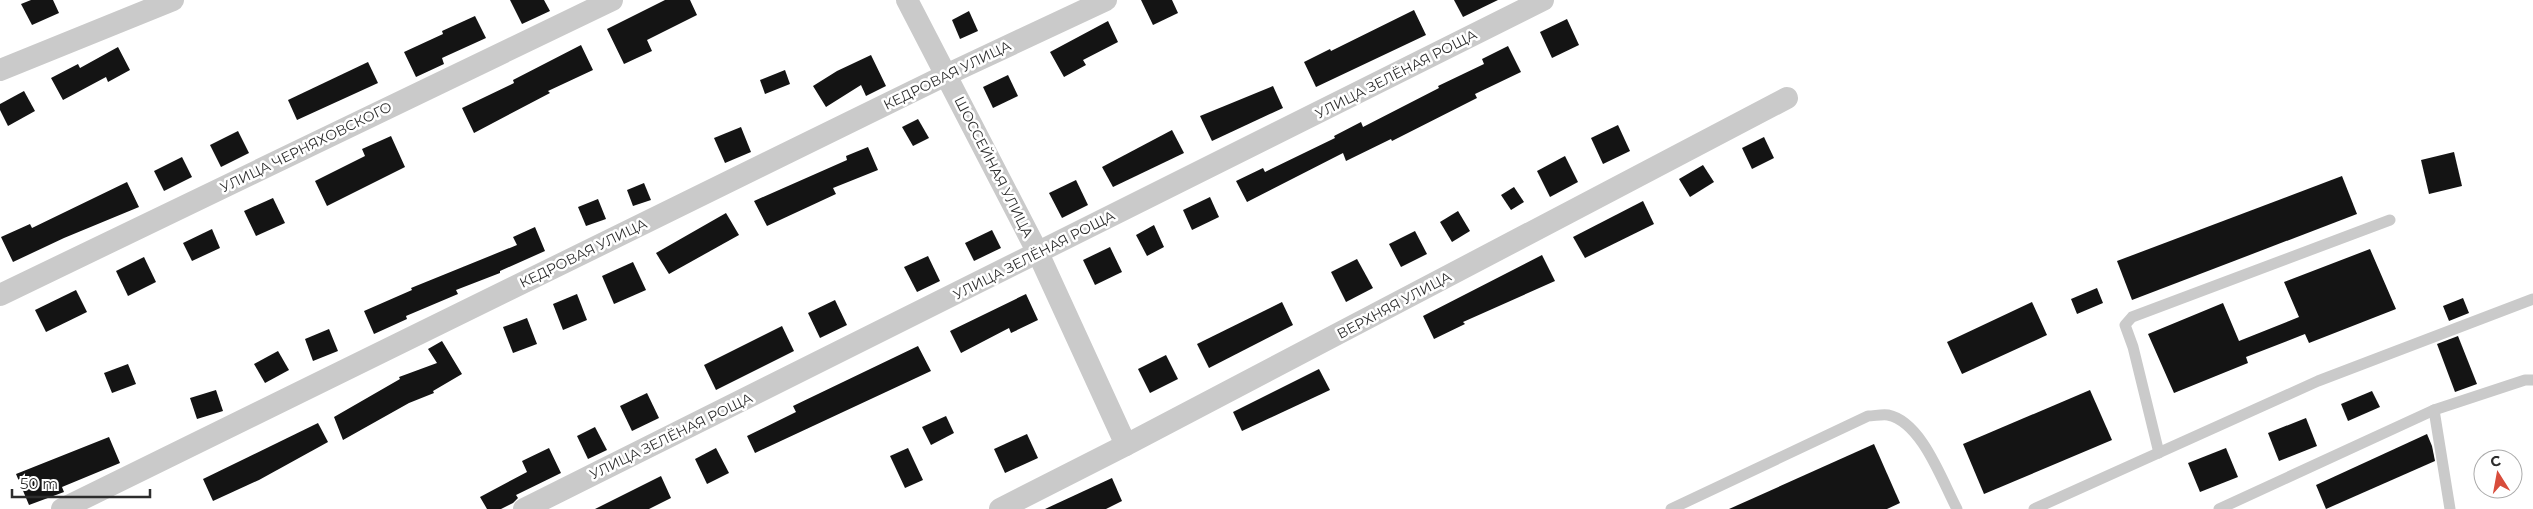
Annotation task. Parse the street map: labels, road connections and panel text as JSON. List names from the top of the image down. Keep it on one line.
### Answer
{"streets":{"street":["УЛИЦА ЗЕЛЁНАЯ РОЩА","КЕДРОВАЯ УЛИЦА","УЛИЦА ЧЕРНЯХОВСКОГО","ШОССЕЙНАЯ УЛИЦА","ВЕРХНЯЯ УЛИЦА"]},"crossings":[["УЛИЦА ЗЕЛЁНАЯ РОЩА","ШОССЕЙНАЯ УЛИЦА"],["КЕДРОВАЯ УЛИЦА","ШОССЕЙНАЯ УЛИЦА"],["ШОССЕЙНАЯ УЛИЦА","ВЕРХНЯЯ УЛИЦА"]],"scale_bar":"50 m","north":"top"}
